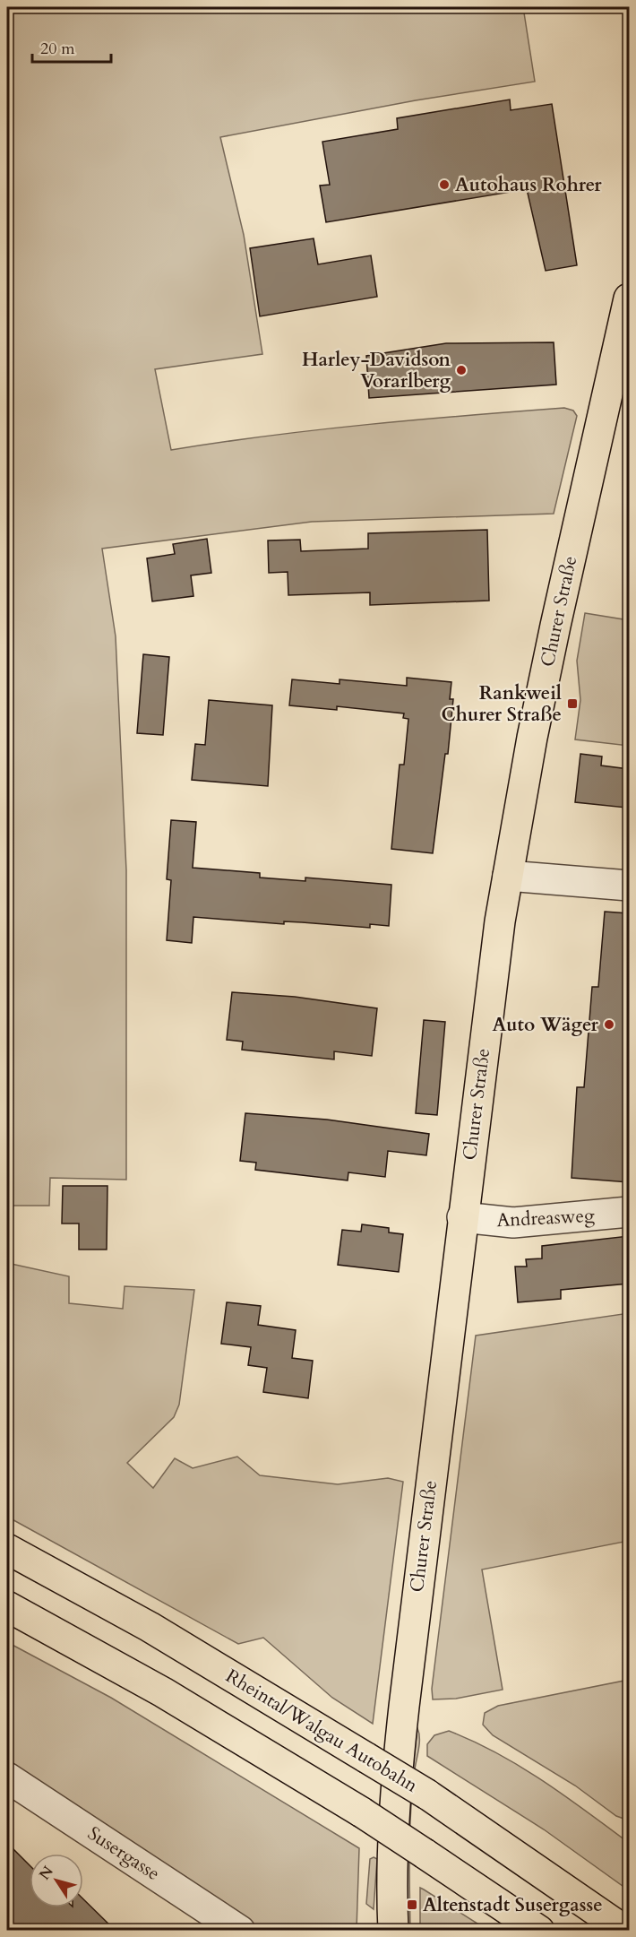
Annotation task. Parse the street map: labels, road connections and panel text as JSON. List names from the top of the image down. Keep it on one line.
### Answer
{"streets":{"main road":["Churer Straße","Rheintal/Walgau Autobahn"],"street":["Andreasweg","Susergasse"]},"crossings":[["Churer Straße","Andreasweg"]],"places":{"other":["Autohaus Rohrer","Harley-Davidson Vorarlberg","Auto Wäger"],"transit":["Rankweil Churer Straße","Altenstadt Susergasse"]},"scale_bar":"20 m","north":"top left"}
